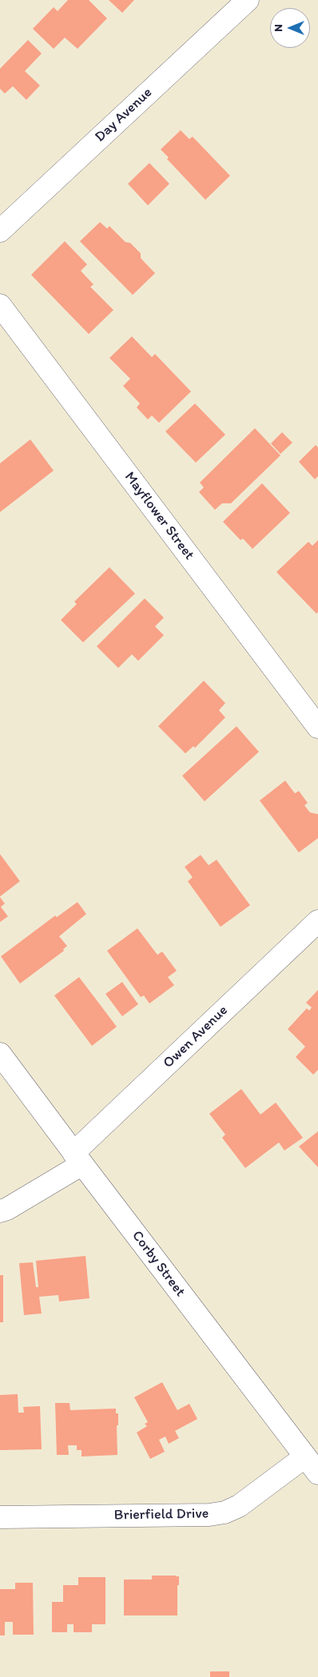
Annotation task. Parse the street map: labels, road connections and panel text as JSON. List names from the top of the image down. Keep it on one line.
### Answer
{"streets":{"street":["Day Avenue","Mayflower Street","Owen Avenue","Corby Street","Brierfield Drive"]},"crossings":[["Owen Avenue","Corby Street"],["Corby Street","Brierfield Drive"]],"north":"left"}
